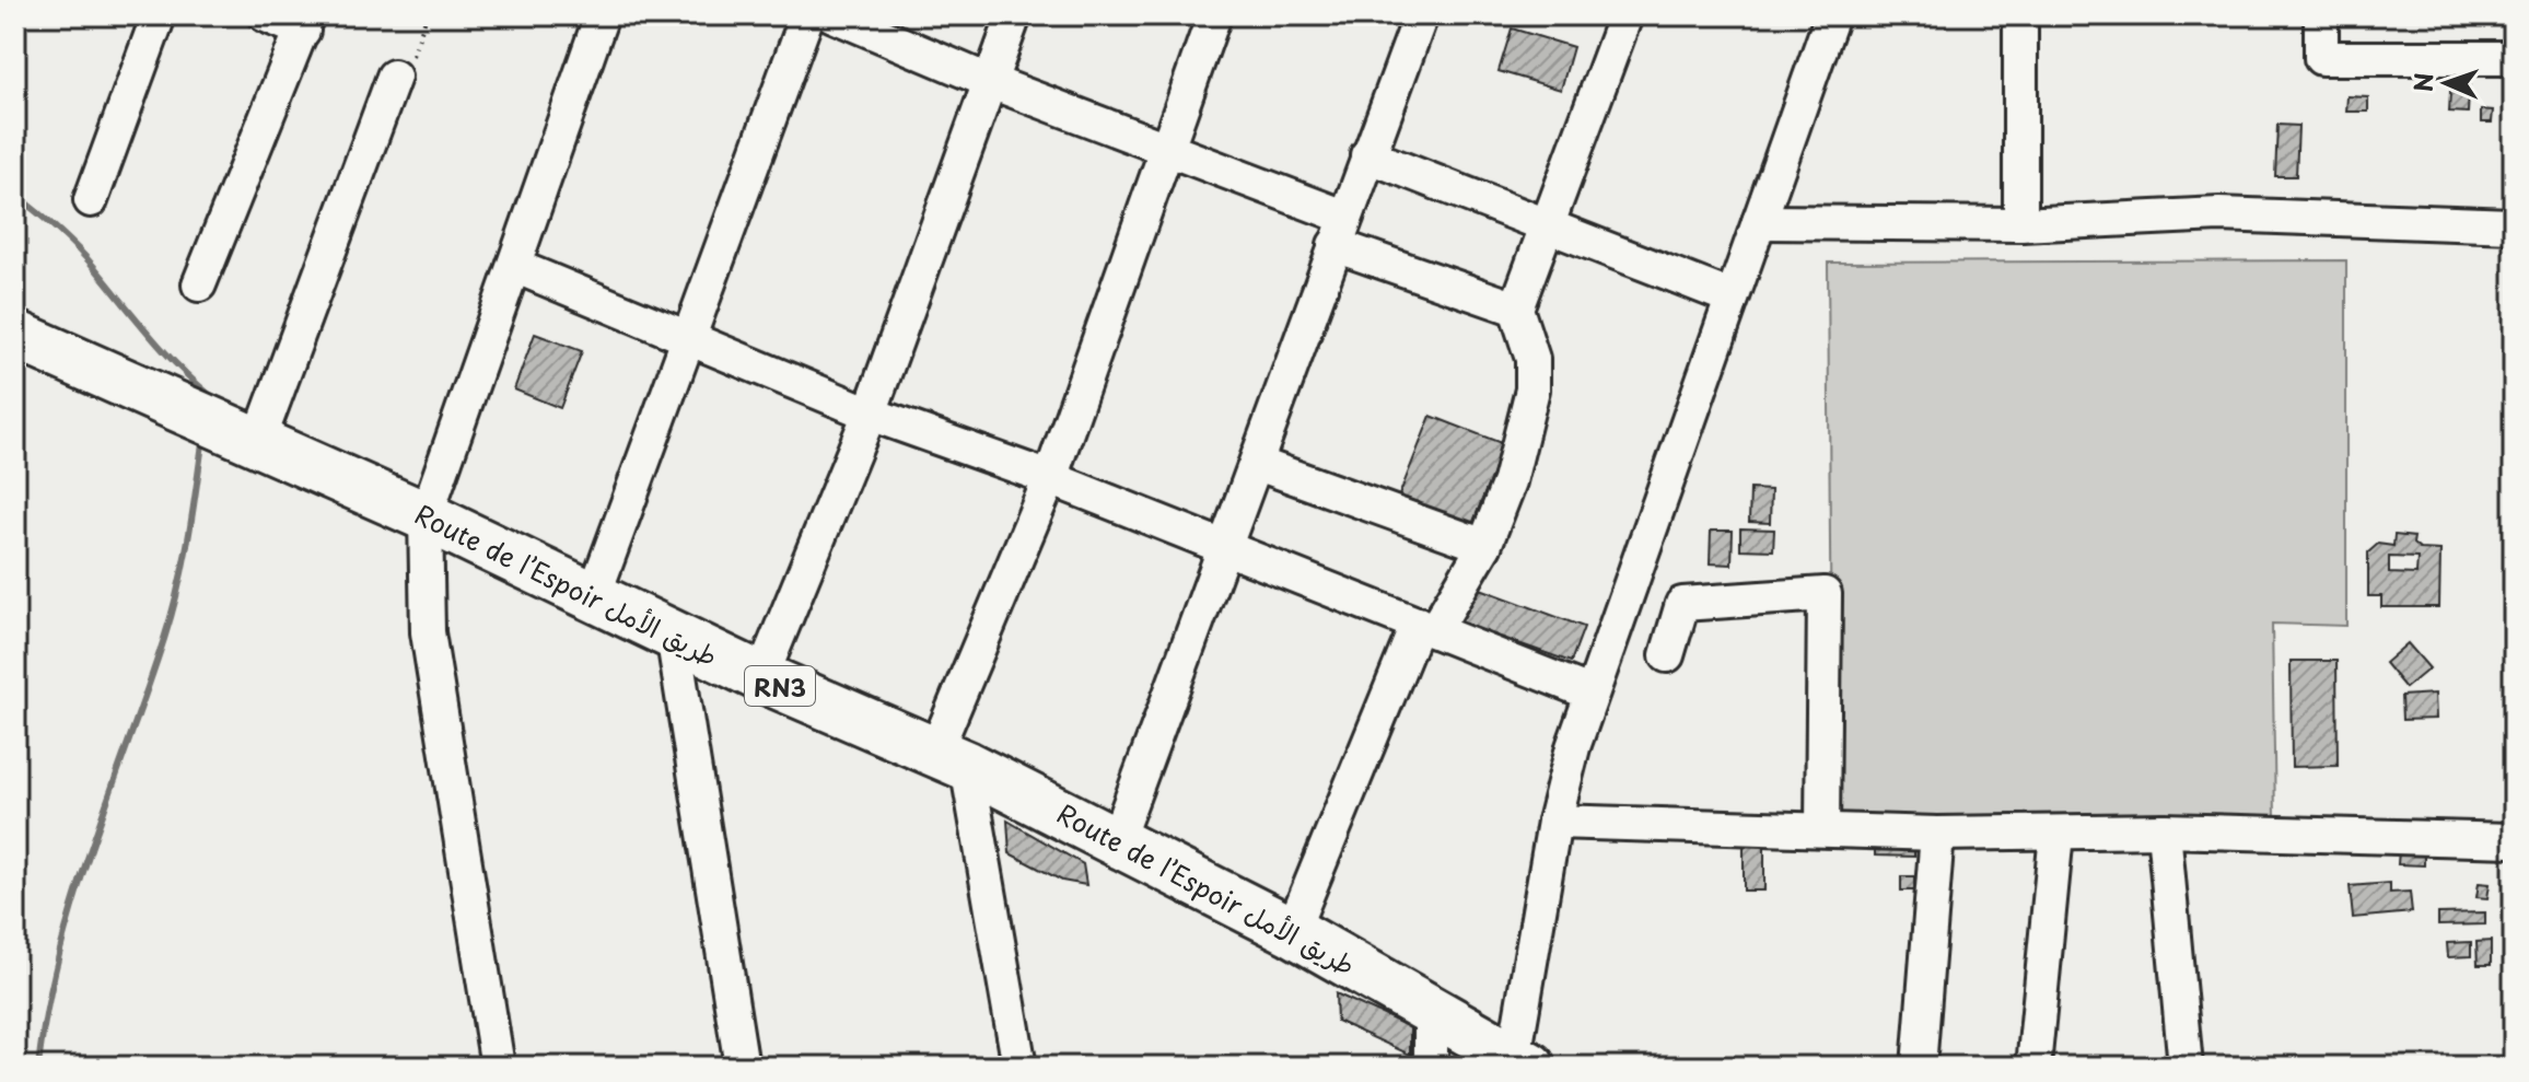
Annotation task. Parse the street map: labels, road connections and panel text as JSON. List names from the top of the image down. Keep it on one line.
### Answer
{"streets":{"highway":["Route de l’Espoir طريق الأمل","RN3"]},"north":"left"}
